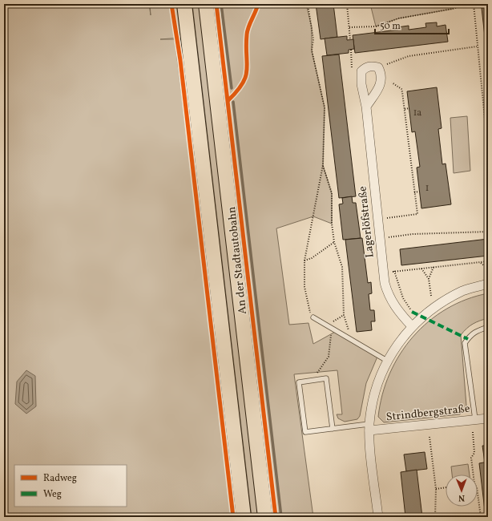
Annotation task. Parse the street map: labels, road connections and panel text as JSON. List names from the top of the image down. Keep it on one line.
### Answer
{"streets":{"highway":["An der Stadtautobahn"],"street":["Lagerlöfstraße","Strindbergstraße"]},"house_numbers":["1a","1"],"legend":["Radweg","Weg"],"scale_bar":"50 m","north":"bottom"}
